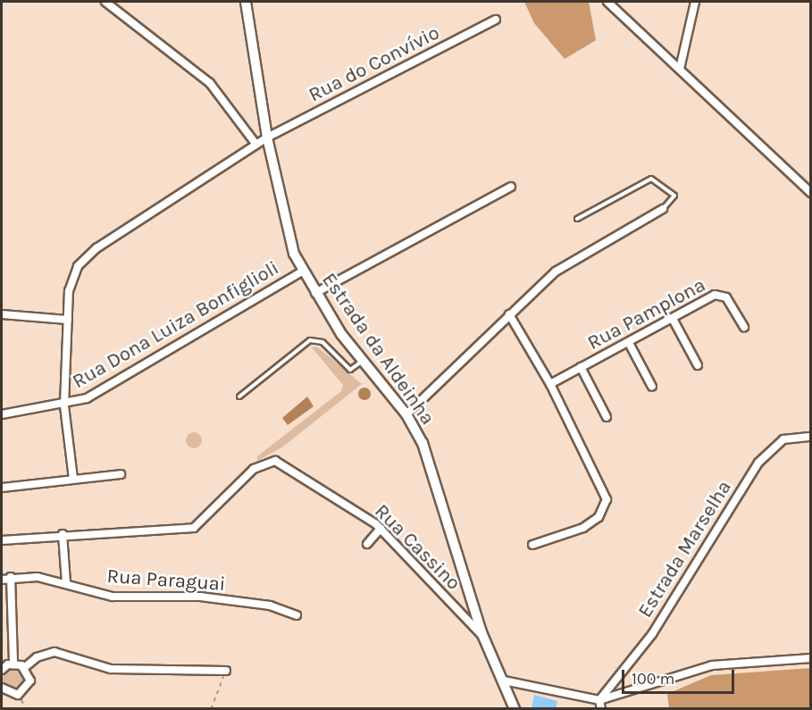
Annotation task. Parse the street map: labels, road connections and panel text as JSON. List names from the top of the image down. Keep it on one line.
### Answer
{"streets":{"street":["Rua do Convívio","Rua Pamplona","Rua Dona Luiza Bonfiglioli","Estrada da Aldeinha","Rua Cassino","Estrada Marselha","Rua Paraguai"]},"crossings":[["Rua do Convívio","Rua Dona Luiza Bonfiglioli"],["Rua do Convívio","Estrada da Aldeinha"],["Rua Dona Luiza Bonfiglioli","Estrada da Aldeinha"],["Estrada da Aldeinha","Rua Cassino"]],"scale_bar":"100 m"}
